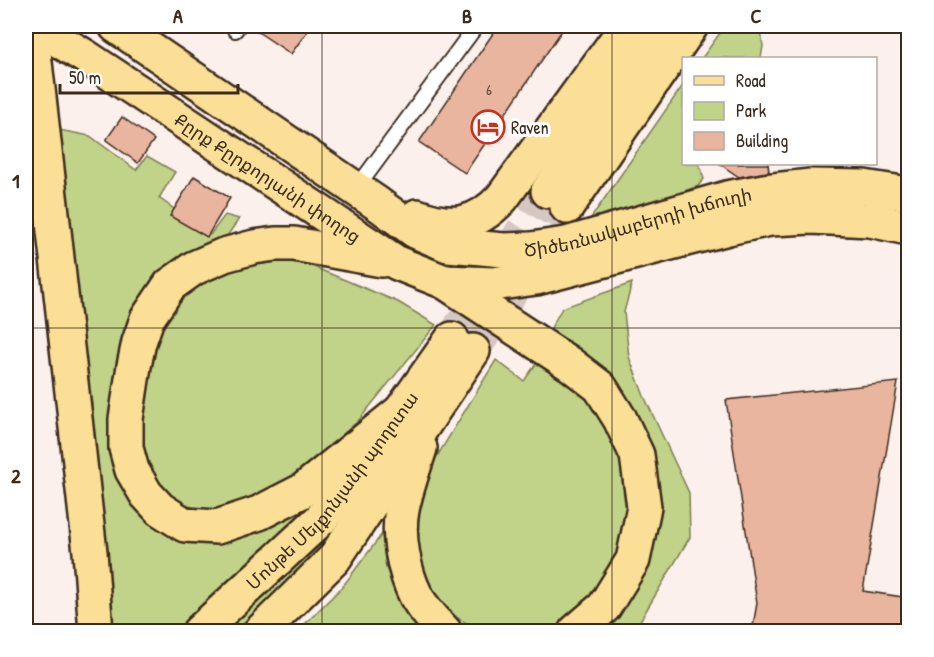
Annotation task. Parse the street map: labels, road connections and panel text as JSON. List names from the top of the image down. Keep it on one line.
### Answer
{"streets":{"main road":["Քըրք Քըրքորյանի փողոց","Ծիծեռնակաբերդի խճուղի","Մոնթե Մելքոնյանի պողոտա"]},"crossings":[["Քըրք Քըրքորյանի փողոց","Ծիծեռնակաբերդի խճուղի"]],"places":{"hotel":["Raven"]},"house_numbers":["6"],"legend":["Road","Park","Building"],"scale_bar":"50 m","grid":{"columns":["A","B","C"],"rows":["1","2"]}}
